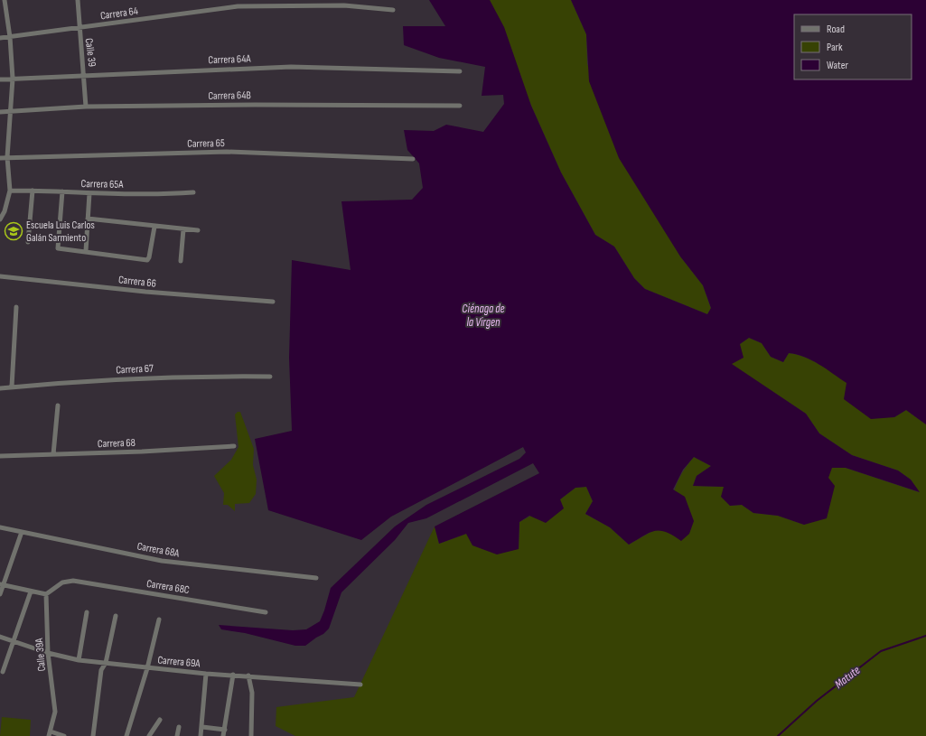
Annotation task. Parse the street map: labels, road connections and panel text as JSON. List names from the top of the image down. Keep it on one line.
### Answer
{"streets":{"street":["Carrera 64","Calle 39","Carrera 64A","Carrera 64B","Carrera 65","Carrera 65A","Carrera 66","Carrera 67","Carrera 68","Carrera 68A","Carrera 68C","Calle 39A","Carrera 69A"]},"crossings":[["Carrera 64","Calle 39"],["Calle 39","Carrera 64A"],["Calle 39","Carrera 64B"],["Carrera 68C","Calle 39A"],["Calle 39A","Carrera 69A"]],"water":["Ciénaga de la Virgen","Matute"],"places":{"school or university":["Escuela Luis Carlos Galán Sarmiento"]},"legend":["Road","Park","Water"]}
